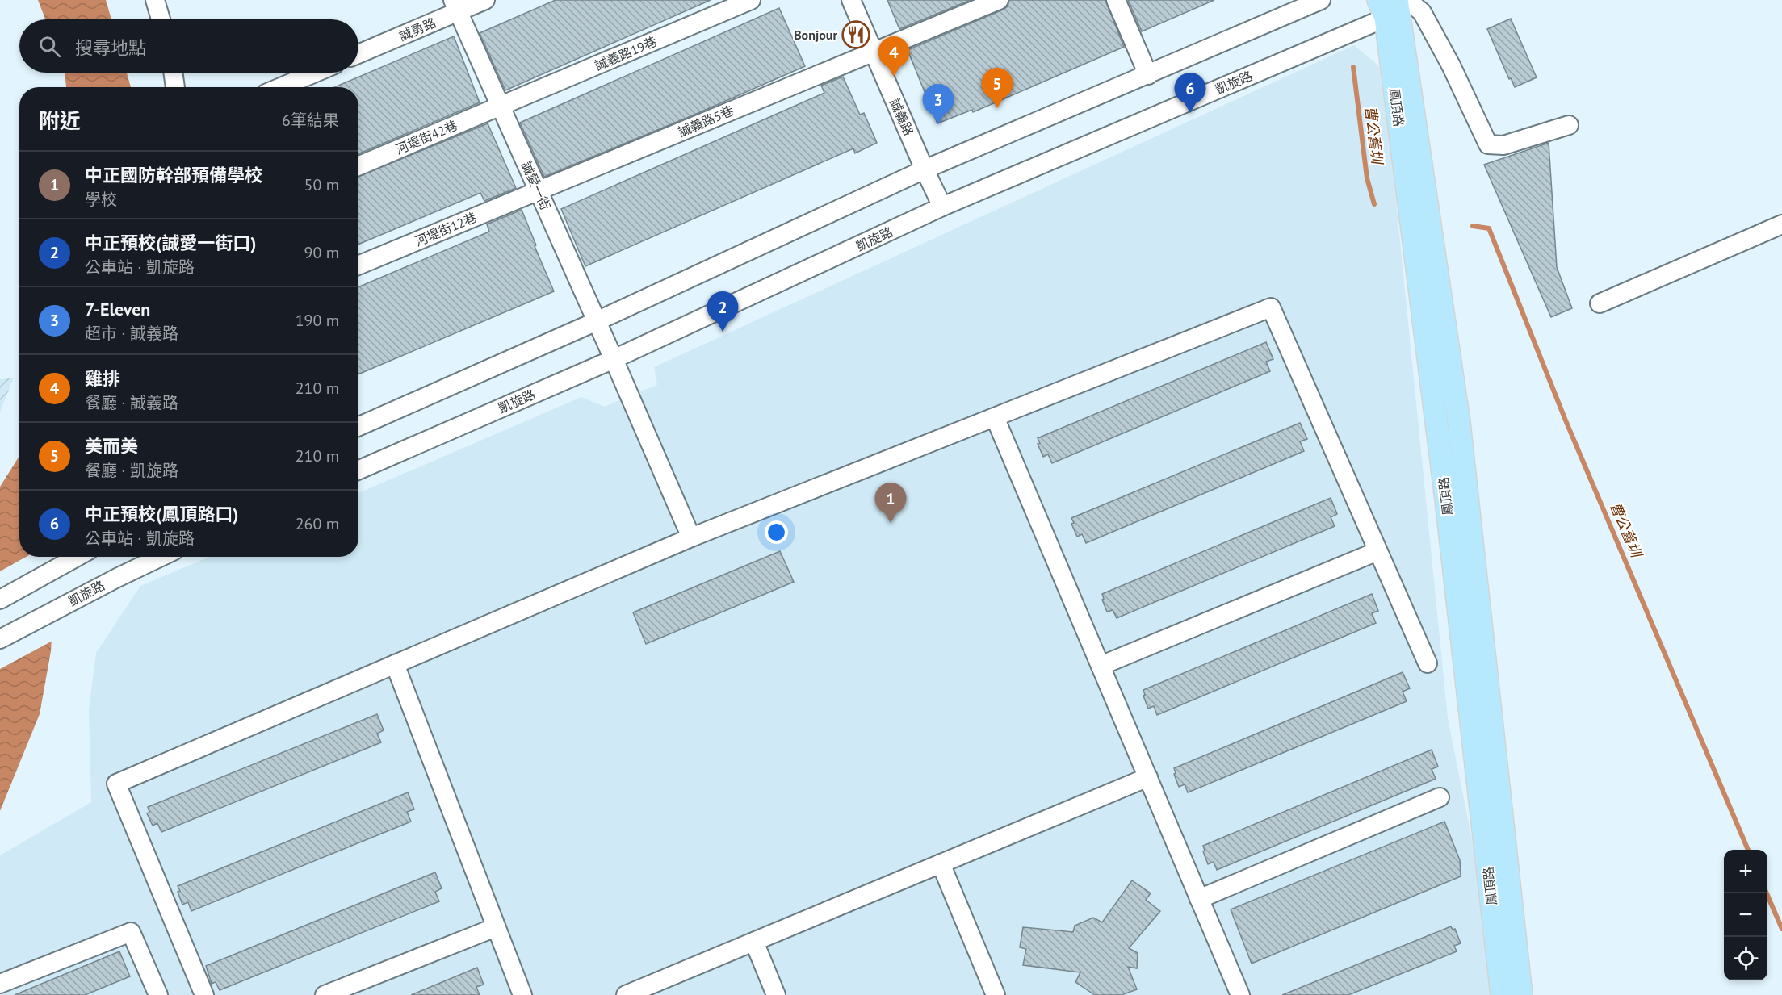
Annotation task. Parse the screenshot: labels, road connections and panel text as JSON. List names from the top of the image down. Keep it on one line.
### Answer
{"streets":{"main road":["鳳頂路"],"street":["誠勇路","誠義路19巷","凱旋路","誠義路","誠義路5巷","河堤街42巷","誠愛一街","河堤街12巷"]},"crossings":[["誠勇路","誠愛一街"],["誠義路19巷","河堤街42巷"],["誠義路19巷","誠愛一街"],["凱旋路","鳳頂路"],["凱旋路","誠義路"],["凱旋路","誠愛一街"],["誠義路","誠義路5巷"],["誠義路5巷","誠愛一街"],["誠義路5巷","河堤街12巷"],["河堤街42巷","誠愛一街"],["誠愛一街","河堤街12巷"]],"water":["曹公舊圳"],"places":{"restaurant":["Bonjour"]},"page":{"search":"搜尋地點","pins":["4","5","6","3","2","1"],"heading":["附近","6筆結果"],"list":[{"mark":"1","name":"中正國防幹部預備學校","note":"學校","value":"50 m"},{"mark":"2","name":"中正預校(誠愛一街口)","note":"公車站 · 凱旋路","value":"90 m"},{"mark":"3","name":"7-Eleven","note":"超市 · 誠義路","value":"190 m"},{"mark":"4","name":"雞排","note":"餐廳 · 誠義路","value":"210 m"},{"mark":"5","name":"美而美","note":"餐廳 · 凱旋路","value":"210 m"},{"mark":"6","name":"中正預校(鳳頂路口)","note":"公車站 · 凱旋路","value":"260 m"}],"map_buttons":["+","−"]}}
